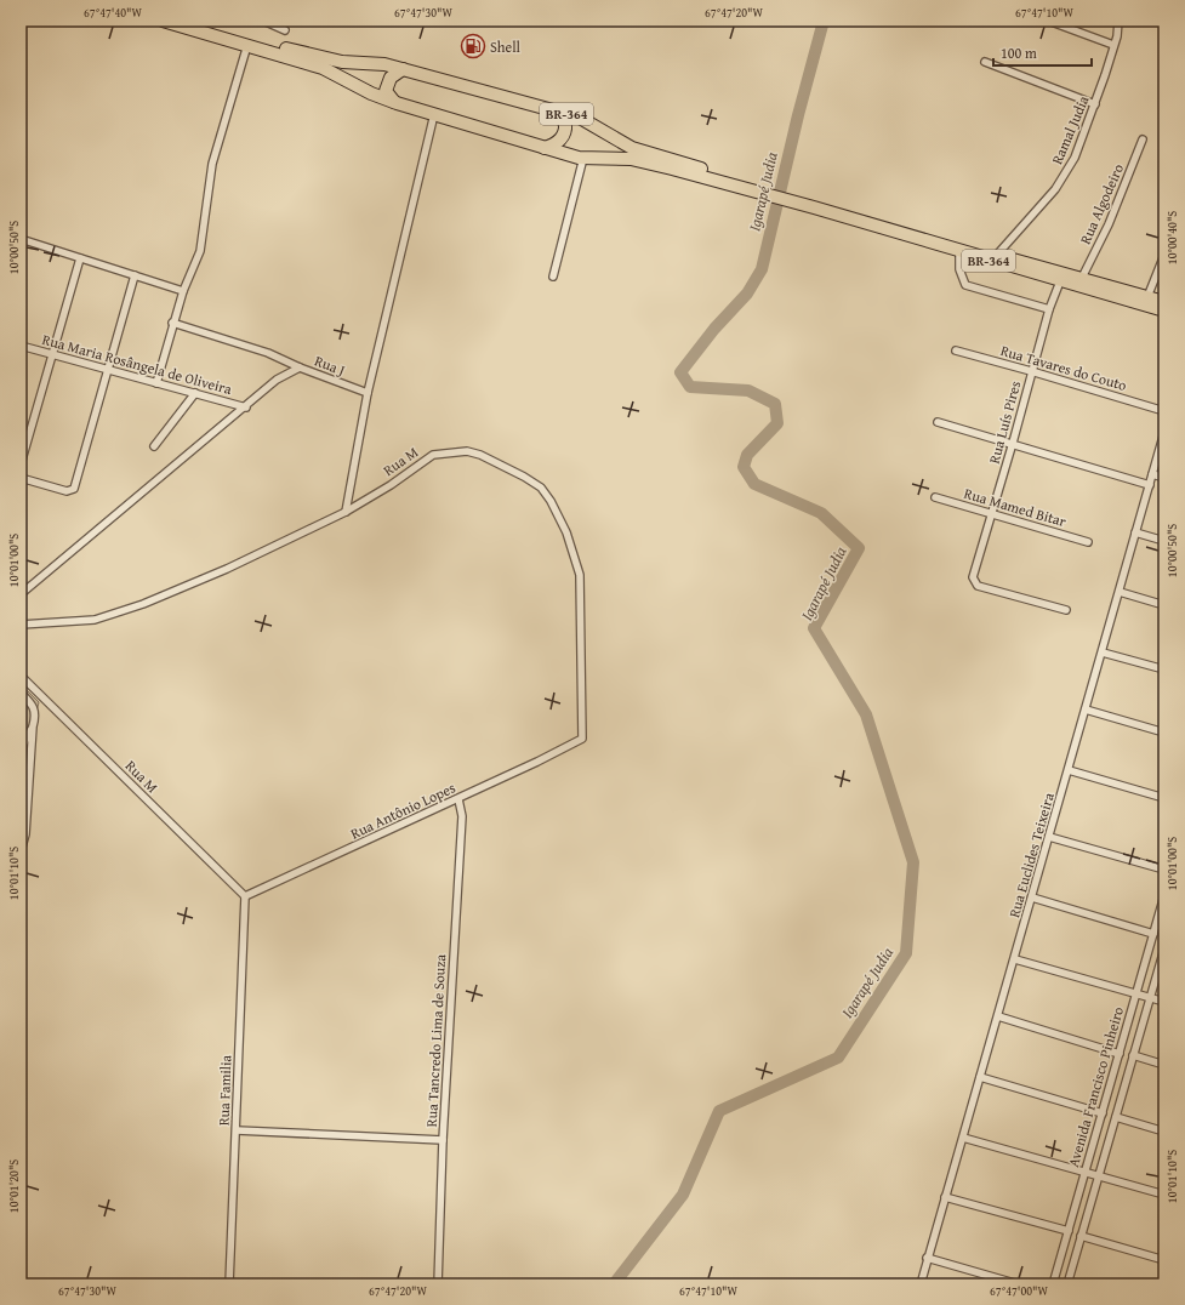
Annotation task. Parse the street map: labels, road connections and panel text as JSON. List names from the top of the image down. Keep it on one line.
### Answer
{"streets":{"highway":["BR-364"],"street":["Ramal Judia","Rua Algodeiro","Rua Maria Rosângela de Oliveira","Rua J","Rua Tavares do Couto","Rua Luís Pires","Rua M","Rua Mamed Bitar","Rua Antônio Lopes","Rua Euclides Teixeira","Rua Tancredo Lima de Souza","Avenida Francisco Pinheiro","Rua Familia"]},"crossings":[["BR-364","Ramal Judia"],["BR-364","Rua Algodeiro"],["BR-364","Rua Luís Pires"],["Rua Maria Rosângela de Oliveira","Rua J"],["Rua Tavares do Couto","Rua Luís Pires"],["Rua Luís Pires","Rua Mamed Bitar"],["Rua M","Rua Antônio Lopes"],["Rua M","Rua Familia"],["Rua Antônio Lopes","Rua Tancredo Lima de Souza"],["Rua Antônio Lopes","Rua Familia"]],"water":["Igarapé Judia"],"places":{"fuel station":["Shell"]},"scale_bar":"100 m","coordinates":["67°47'40\"W","67°47'30\"W","67°47'20\"W","67°47'10\"W","10°00'40\"S","10°00'50\"S","10°01'00\"S","10°01'10\"S","10°01'20\"S","67°47'00\"W"]}
